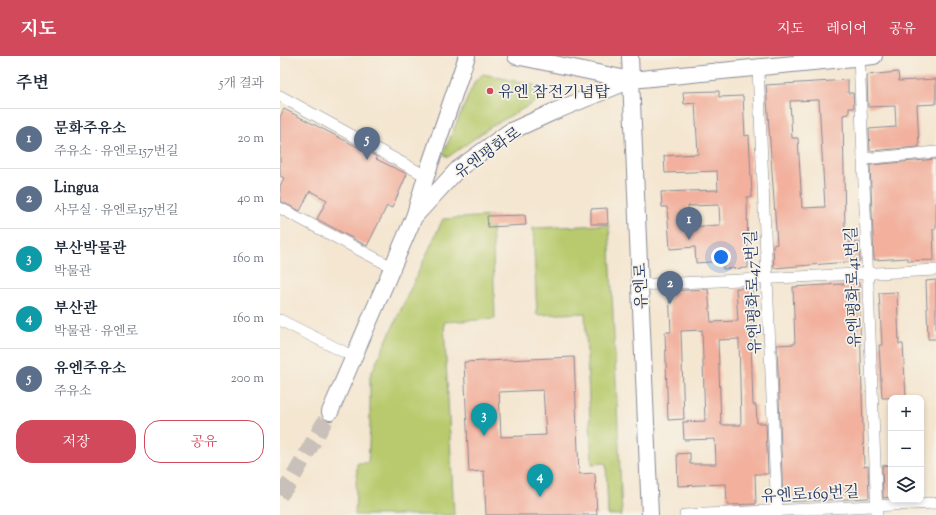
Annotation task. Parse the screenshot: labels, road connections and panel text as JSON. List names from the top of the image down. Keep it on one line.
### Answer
{"streets":{"main road":["유엔평화로","유엔로"],"street":["유엔평화로41번길","유엔평화로47번길","유엔로169번길"]},"crossings":[["유엔평화로","유엔로"],["유엔평화로","유엔평화로41번길"],["유엔평화로","유엔평화로47번길"],["유엔평화로41번길","유엔로169번길"],["유엔평화로47번길","유엔로169번길"]],"places":["유엔 참전기념탑"],"page":{"header":"지도","nav":["지도","레이어","공유"],"heading":["주변","5개 결과"],"list":[{"mark":"1","name":"문화주유소","note":"주유소 · 유엔로157번길","value":"20 m"},{"mark":"2","name":"Lingua","note":"사무실 · 유엔로157번길","value":"40 m"},{"mark":"3","name":"부산박물관","note":"박물관","value":"160 m"},{"mark":"4","name":"부산관","note":"박물관 · 유엔로","value":"160 m"},{"mark":"5","name":"유엔주유소","note":"주유소","value":"200 m"}],"pins":["5","1","2","3","4"],"map_buttons":["+","−"],"buttons":["저장","공유"]}}
